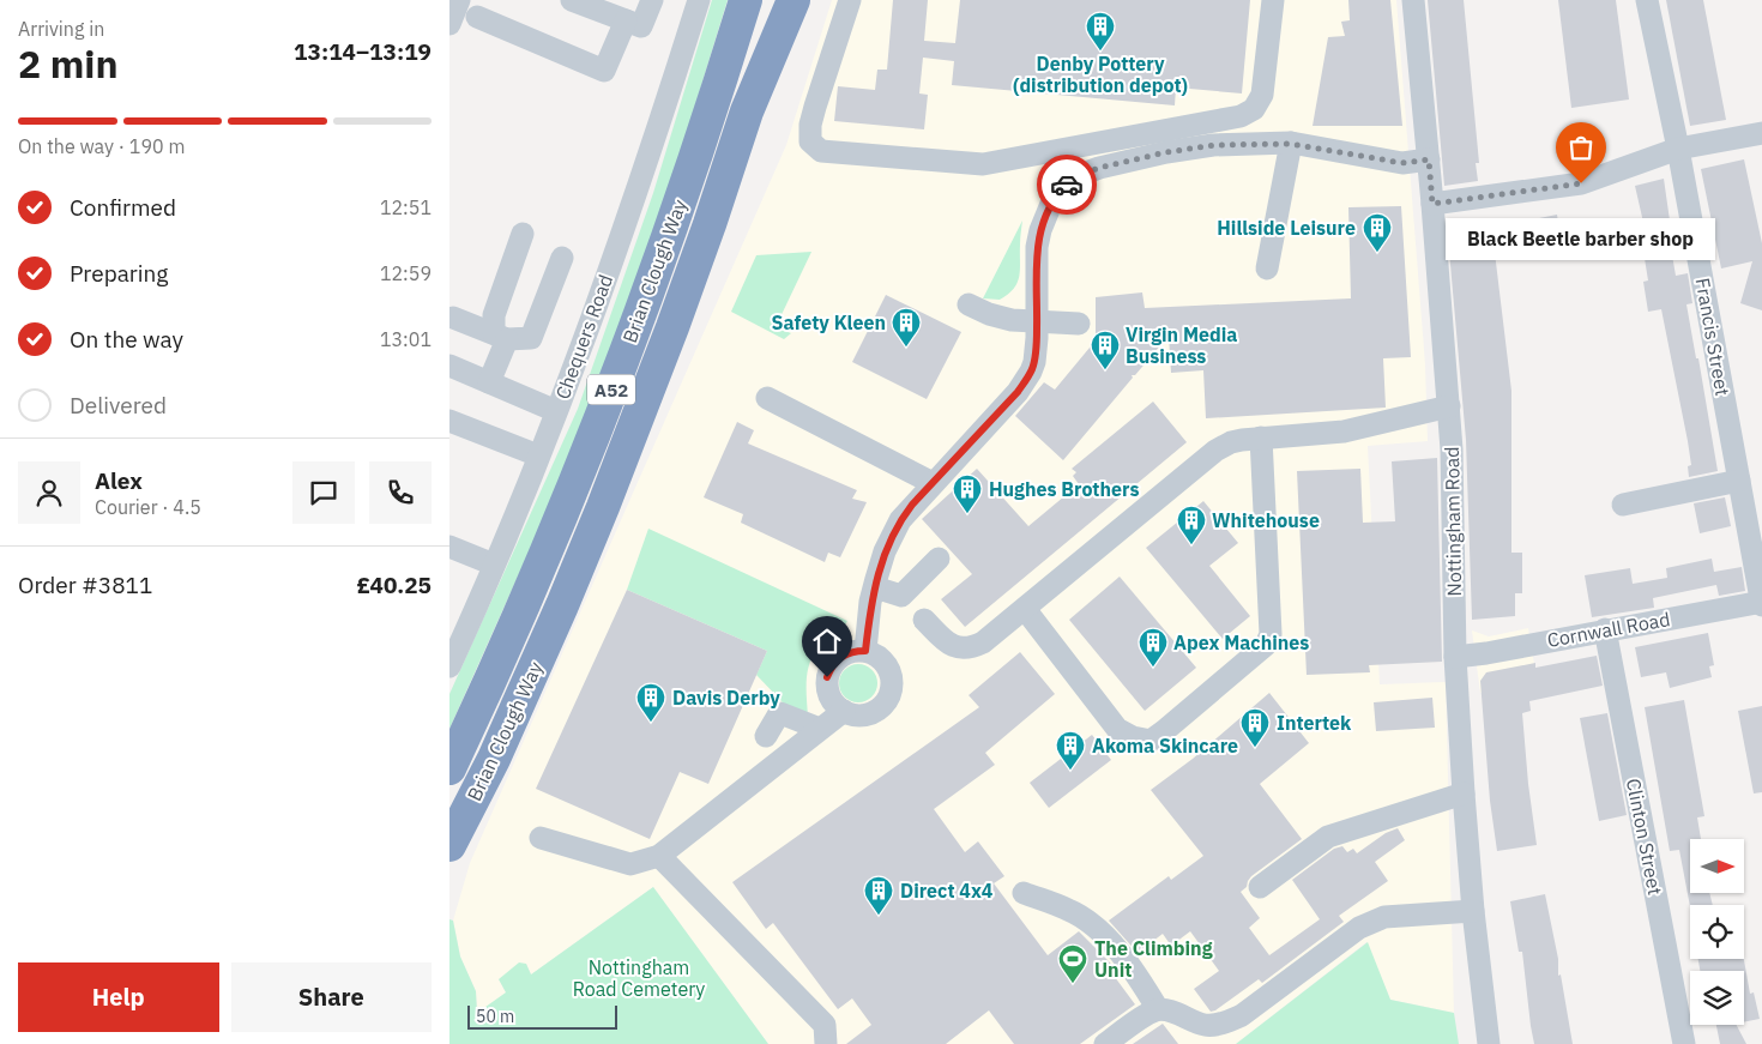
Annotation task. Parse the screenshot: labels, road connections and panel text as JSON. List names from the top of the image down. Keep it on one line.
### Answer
{"streets":{"highway":["Brian Clough Way","A52"],"street":["Chequers Road","Francis Street","Nottingham Road","Cornwall Road","Clinton Street"]},"crossings":[["Francis Street","Cornwall Road"],["Nottingham Road","Cornwall Road"],["Cornwall Road","Clinton Street"]],"parks":["Nottingham Road Cemetery"],"places":{"building":["Denby Pottery (distribution depot)","Hillside Leisure","Safety Kleen","Virgin Media Business","Hughes Brothers","Whitehouse","Apex Machines","Davis Derby","Intertek","Akoma Skincare","Direct 4x4"],"other":["Black Beetle barber shop"],"sports":["The Climbing Unit"]},"scale_bar":"50 m","north":"right","page":{"heading":["2 min","Arriving in","13:14–13:19"],"panel":["Alex","Courier · 4.5","Order #3811","£40.25"],"bar":"On the way · 190 m","list":[["Confirmed","12:51"],["Preparing","12:59"],["On the way","13:01"],"Delivered"],"bubble":"Black Beetle barber shop","buttons":["Help","Share"],"scale":"50 m"}}
